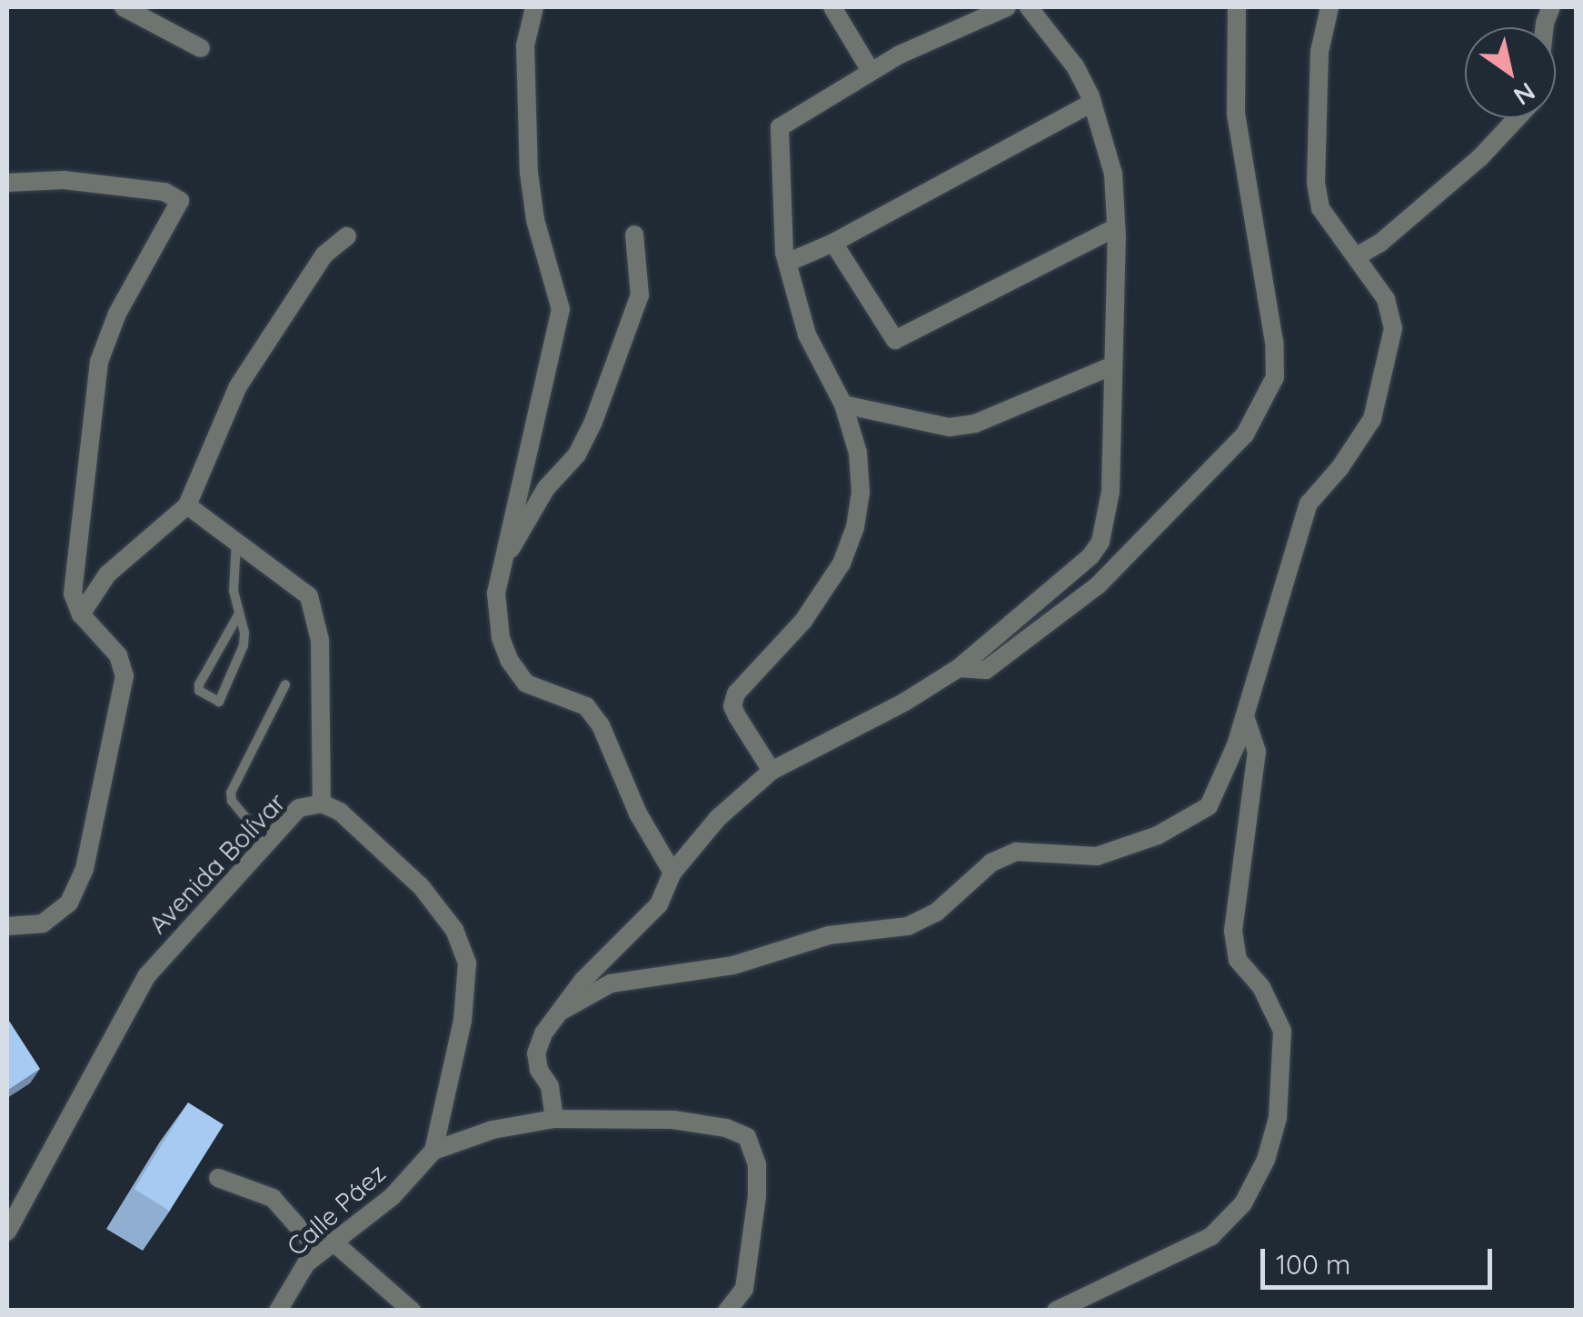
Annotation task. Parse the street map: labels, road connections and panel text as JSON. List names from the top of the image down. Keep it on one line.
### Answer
{"streets":{"street":["Avenida Bolívar","Calle Páez"]},"crossings":[["Avenida Bolívar","Calle Páez"]],"scale_bar":"100 m","north":"bottom right"}
